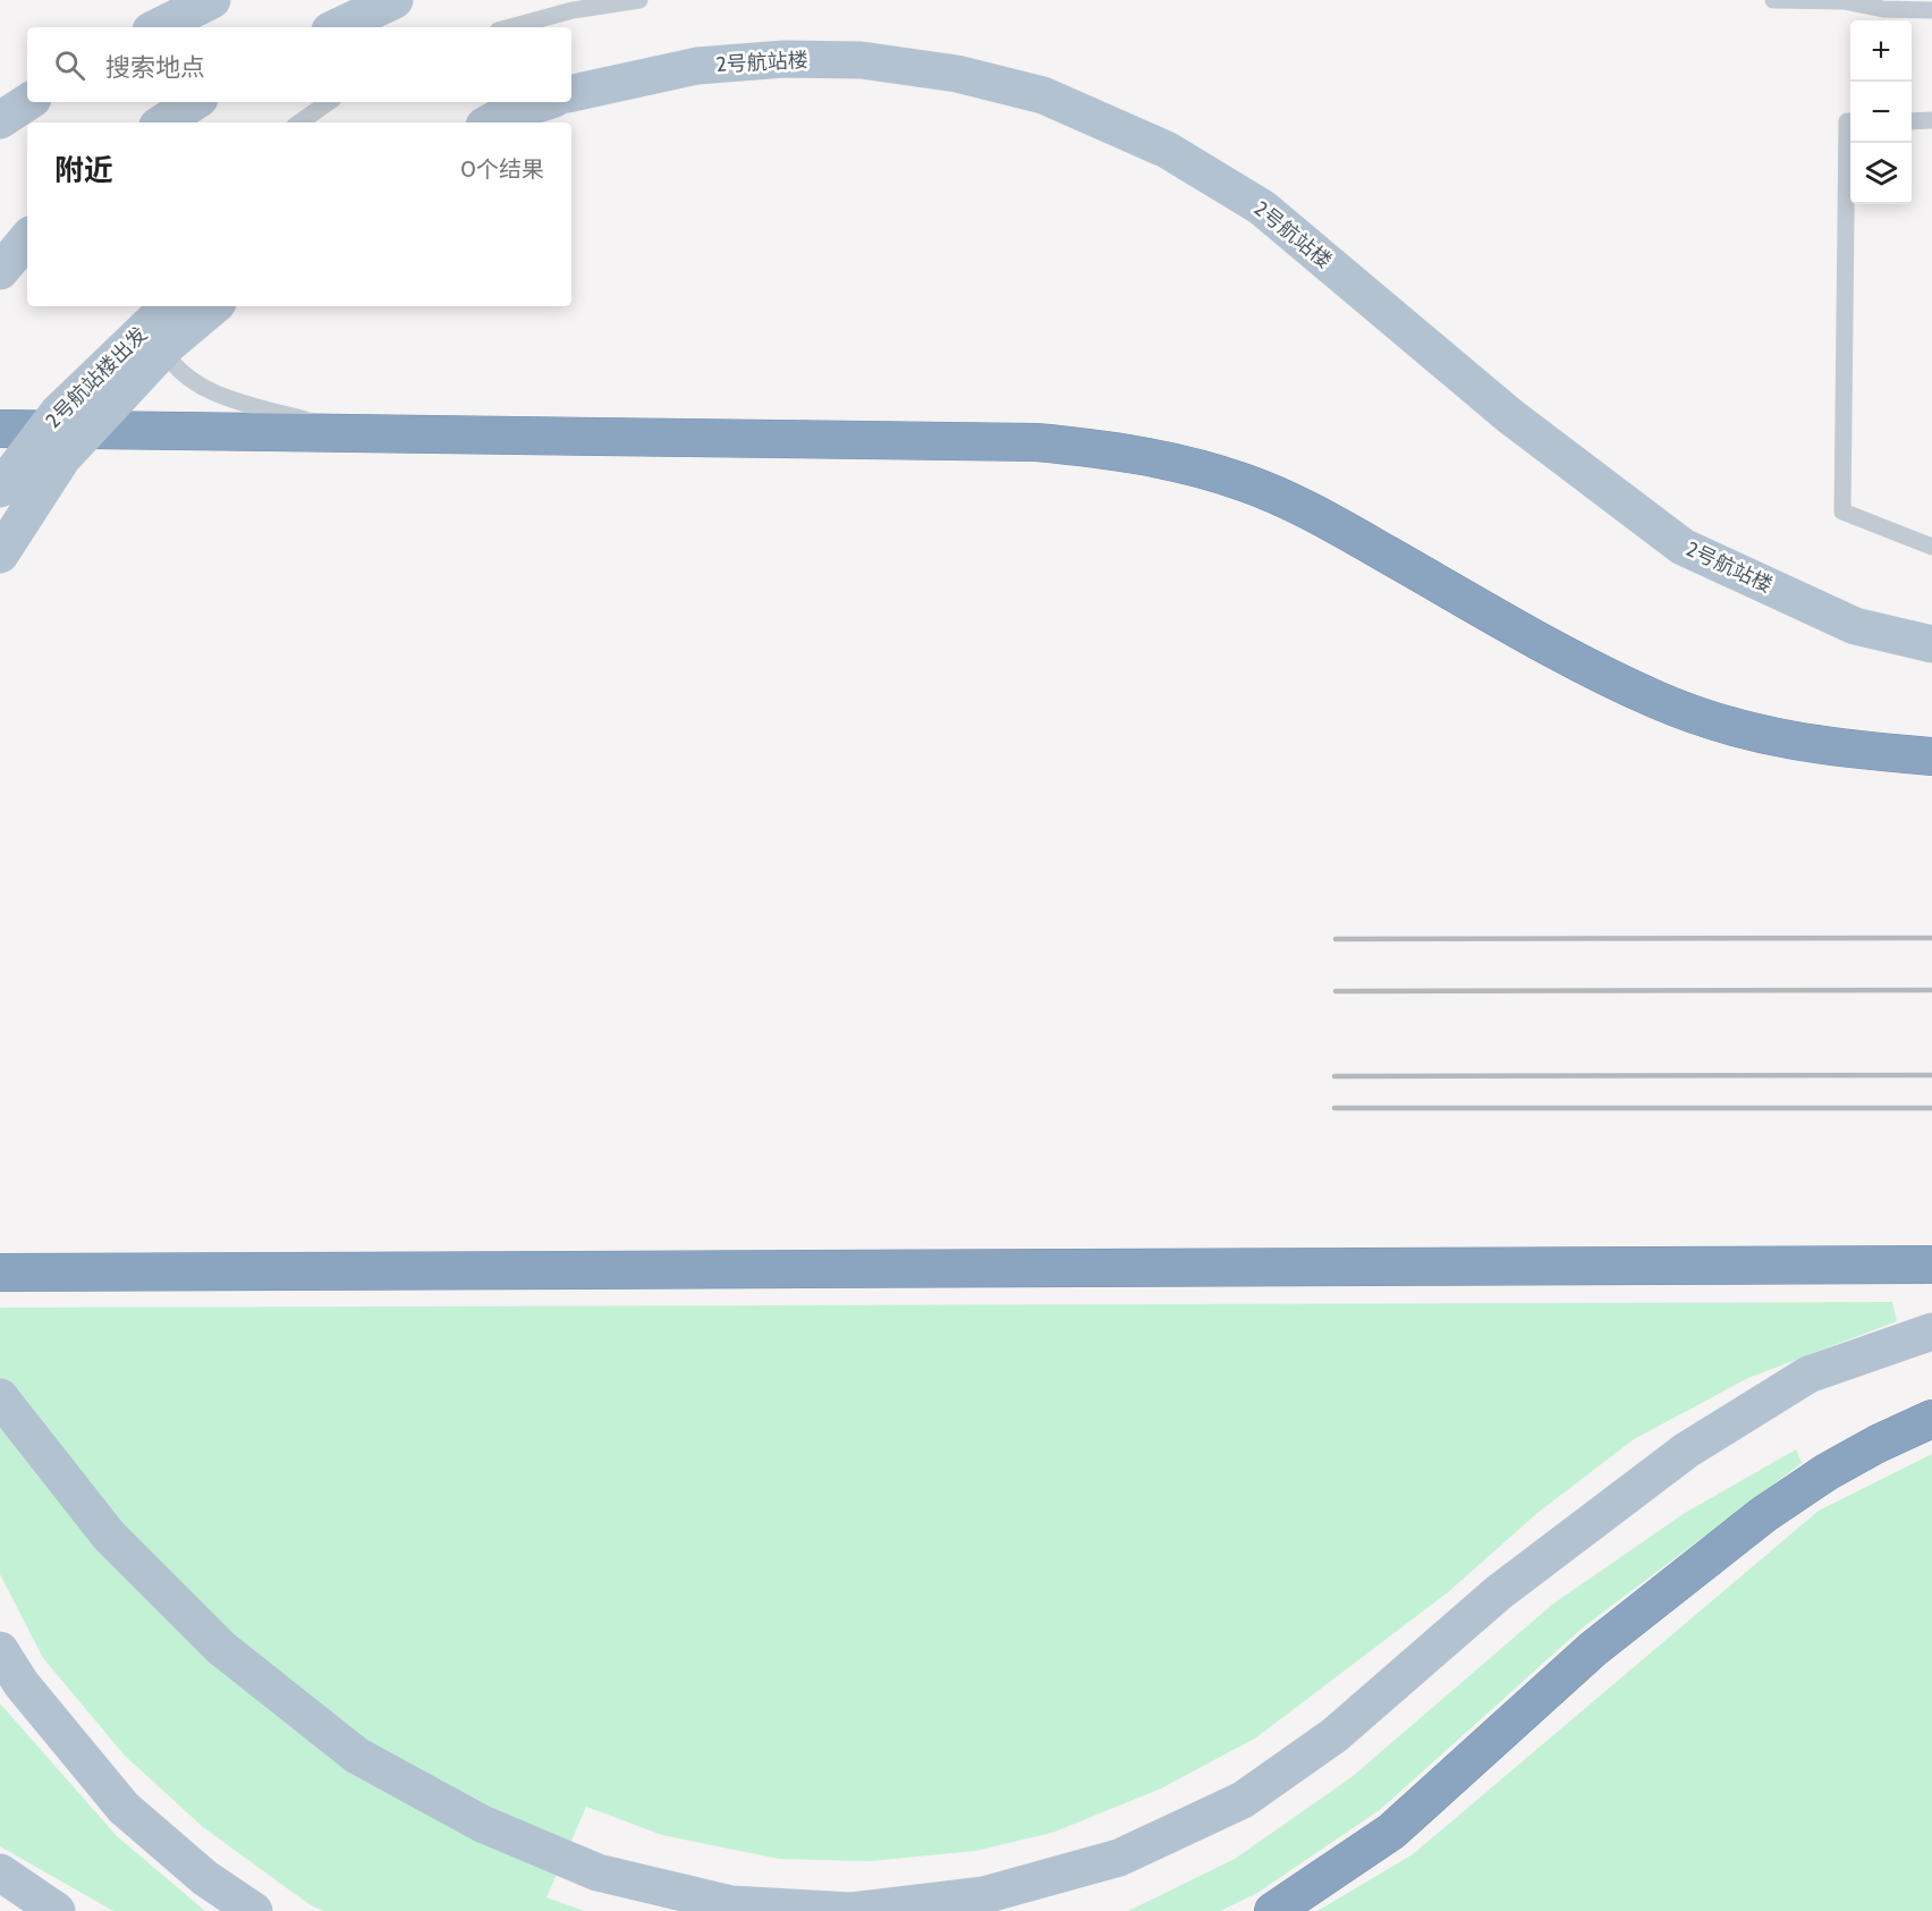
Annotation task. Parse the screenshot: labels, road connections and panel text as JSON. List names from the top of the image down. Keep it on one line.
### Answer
{"streets":{"main road":["2号航站楼","2号航站楼出发"]},"page":{"map_buttons":["+","−"],"search":"搜索地点","heading":["附近","0个结果"]}}
